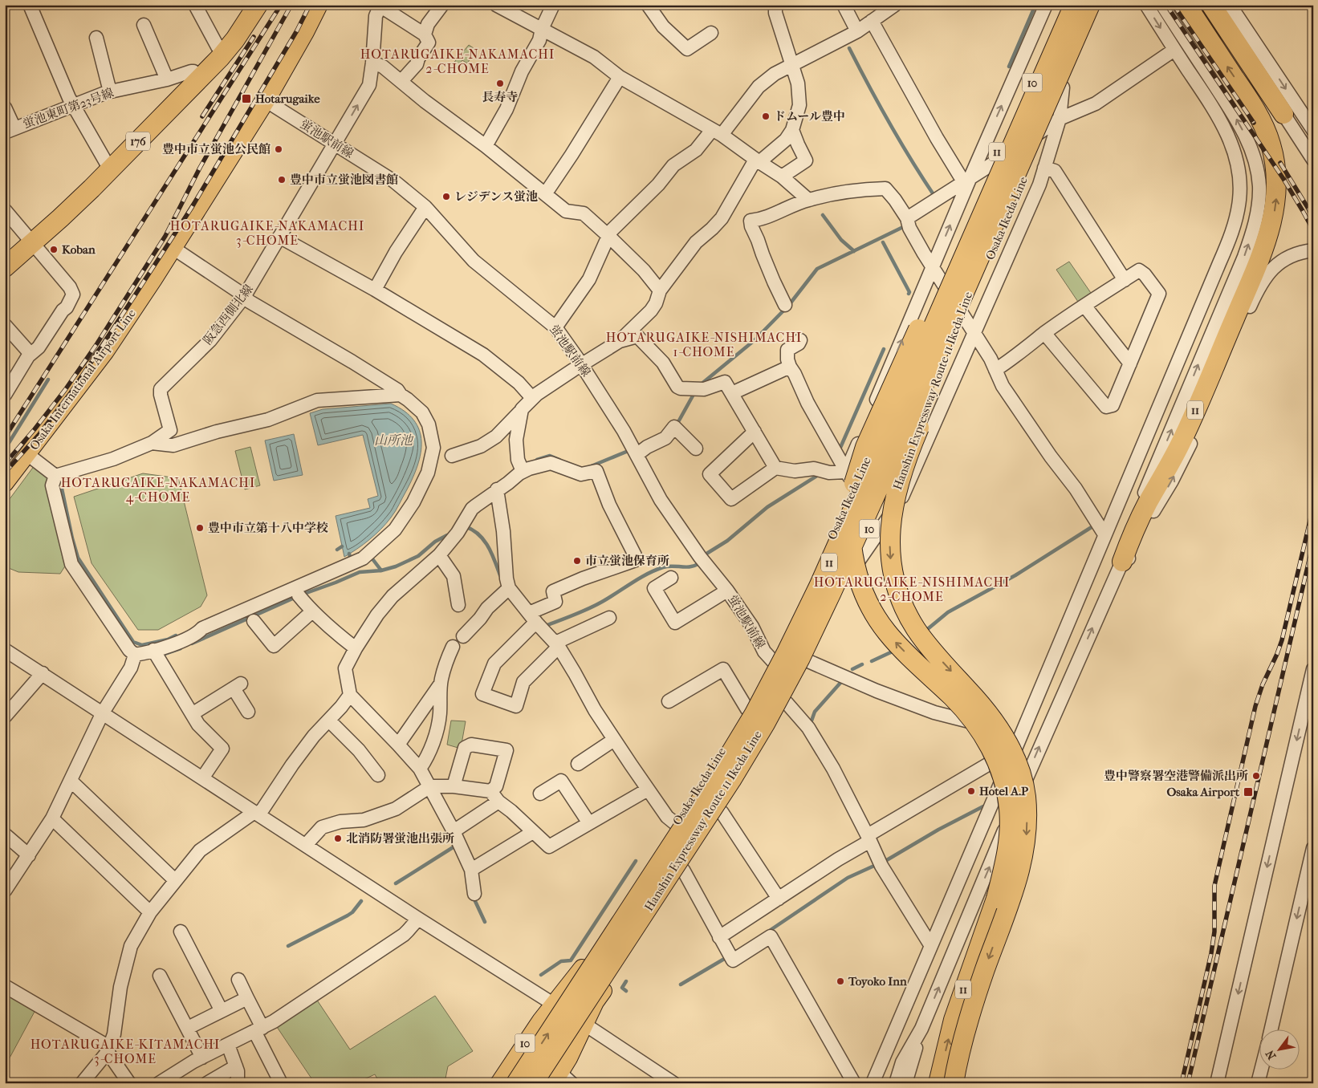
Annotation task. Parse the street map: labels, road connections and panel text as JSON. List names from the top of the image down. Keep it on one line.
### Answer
{"streets":{"highway":["176","11","Hanshin Expressway Route 11 Ikeda Line"],"main road":["10","Osaka Ikeda Line","Osaka International Airport Line"],"street":["蛍池東町第23号線","蛍池駅前線","阪急西側北線"]},"crossings":[["蛍池東町第23号線","176"],["蛍池駅前線","Osaka Ikeda Line"],["蛍池駅前線","阪急西側北線"],["蛍池駅前線","Osaka International Airport Line"]],"districts":["HOTARUGAIKE-NAKAMACHI 2-CHOME","HOTARUGAIKE-NAKAMACHI 3-CHOME","HOTARUGAIKE-NISHIMACHI 1-CHOME","HOTARUGAIKE-NAKAMACHI 4-CHOME","HOTARUGAIKE-NISHIMACHI 2-CHOME","HOTARUGAIKE-KITAMACHI 3-CHOME"],"water":["山所池"],"places":{"other":["長寿寺","ドムール豊中","豊中市立蛍池公民館","豊中市立蛍池図書館","レジデンス蛍池","Koban","豊中市立第十八中学校","市立蛍池保育所","豊中警察署空港警備派出所","Hotel A.P","北消防署蛍池出張所","Toyoko Inn"],"transit":["Hotarugaike","Osaka Airport"]},"north":"bottom left"}
